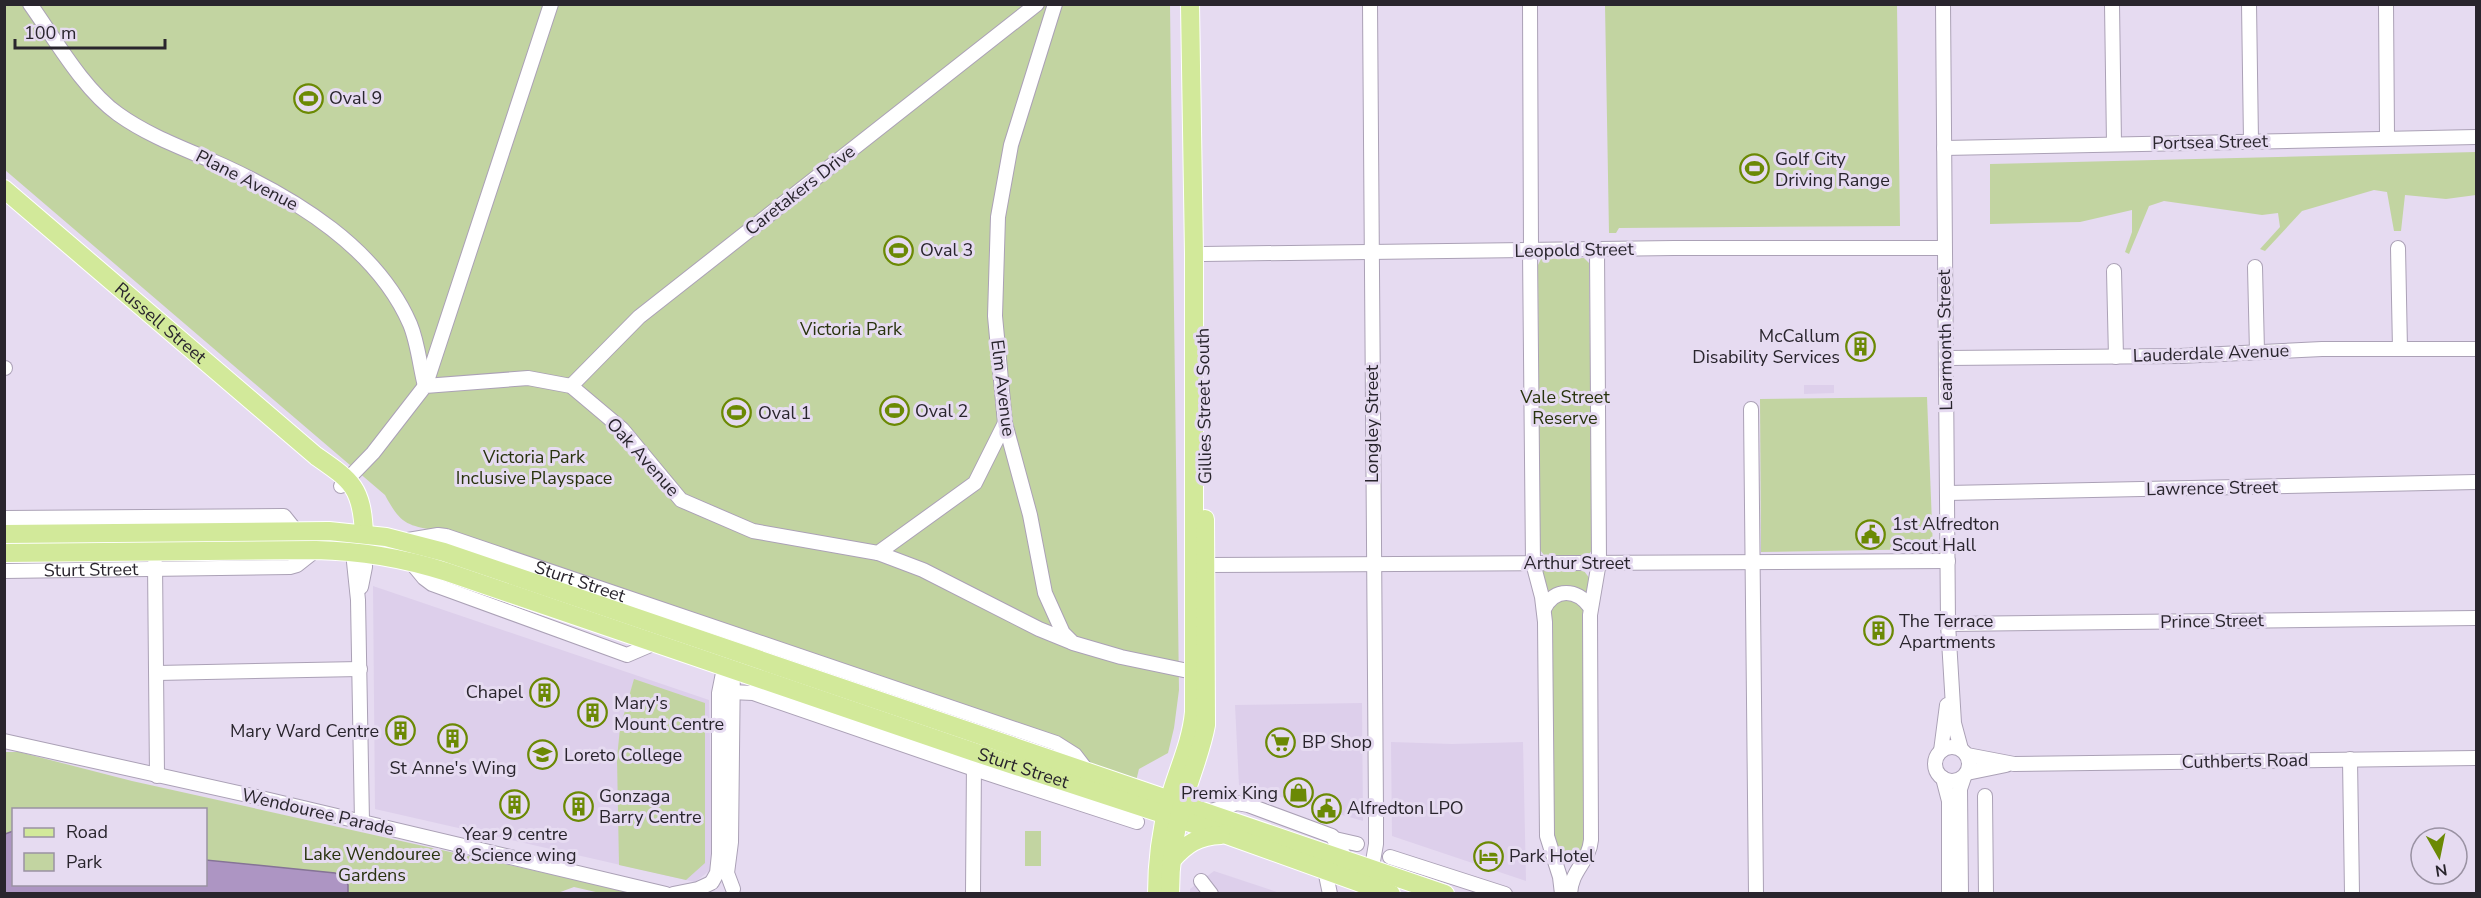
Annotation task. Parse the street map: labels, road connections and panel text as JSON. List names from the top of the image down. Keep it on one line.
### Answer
{"streets":{"main road":["Russell Street","Gillies Street South","Sturt Street"],"street":["Portsea Street","Plane Avenue","Caretakers Drive","Leopold Street","Learmonth Street","Lauderdale Avenue","Elm Avenue","Longley Street","Oak Avenue","Lawrence Street","Arthur Street","Prince Street","Cuthberts Road","Wendouree Parade"]},"crossings":[["Portsea Street","Learmonth Street"],["Plane Avenue","Oak Avenue"],["Caretakers Drive","Oak Avenue"],["Leopold Street","Learmonth Street"],["Leopold Street","Gillies Street South"],["Leopold Street","Longley Street"],["Russell Street","Sturt Street"],["Russell Street","Wendouree Parade"],["Learmonth Street","Lauderdale Avenue"],["Learmonth Street","Lawrence Street"],["Learmonth Street","Arthur Street"],["Learmonth Street","Prince Street"],["Learmonth Street","Cuthberts Road"],["Elm Avenue","Oak Avenue"],["Gillies Street South","Arthur Street"],["Gillies Street South","Sturt Street"],["Longley Street","Arthur Street"],["Longley Street","Sturt Street"]],"parks":["Victoria Park","Vale Street Reserve","Victoria Park Inclusive Playspace","Lake Wendouree Gardens"],"places":{"sports":["Oval 9","Golf City Driving Range","Oval 3","Oval 2","Oval 1"],"building":["McCallum Disability Services","The Terrace Apartments","Chapel","Mary's Mount Centre","Mary Ward Centre","St Anne's Wing","Year 9 centre & Science wing","Gonzaga Barry Centre"],"public building":["1st Alfredton Scout Hall","Alfredton LPO"],"supermarket":["BP Shop"],"school or university":["Loreto College"],"shop":["Premix King"],"hotel":["Park Hotel"]},"legend":["Road","Park"],"scale_bar":"100 m","north":"bottom"}
